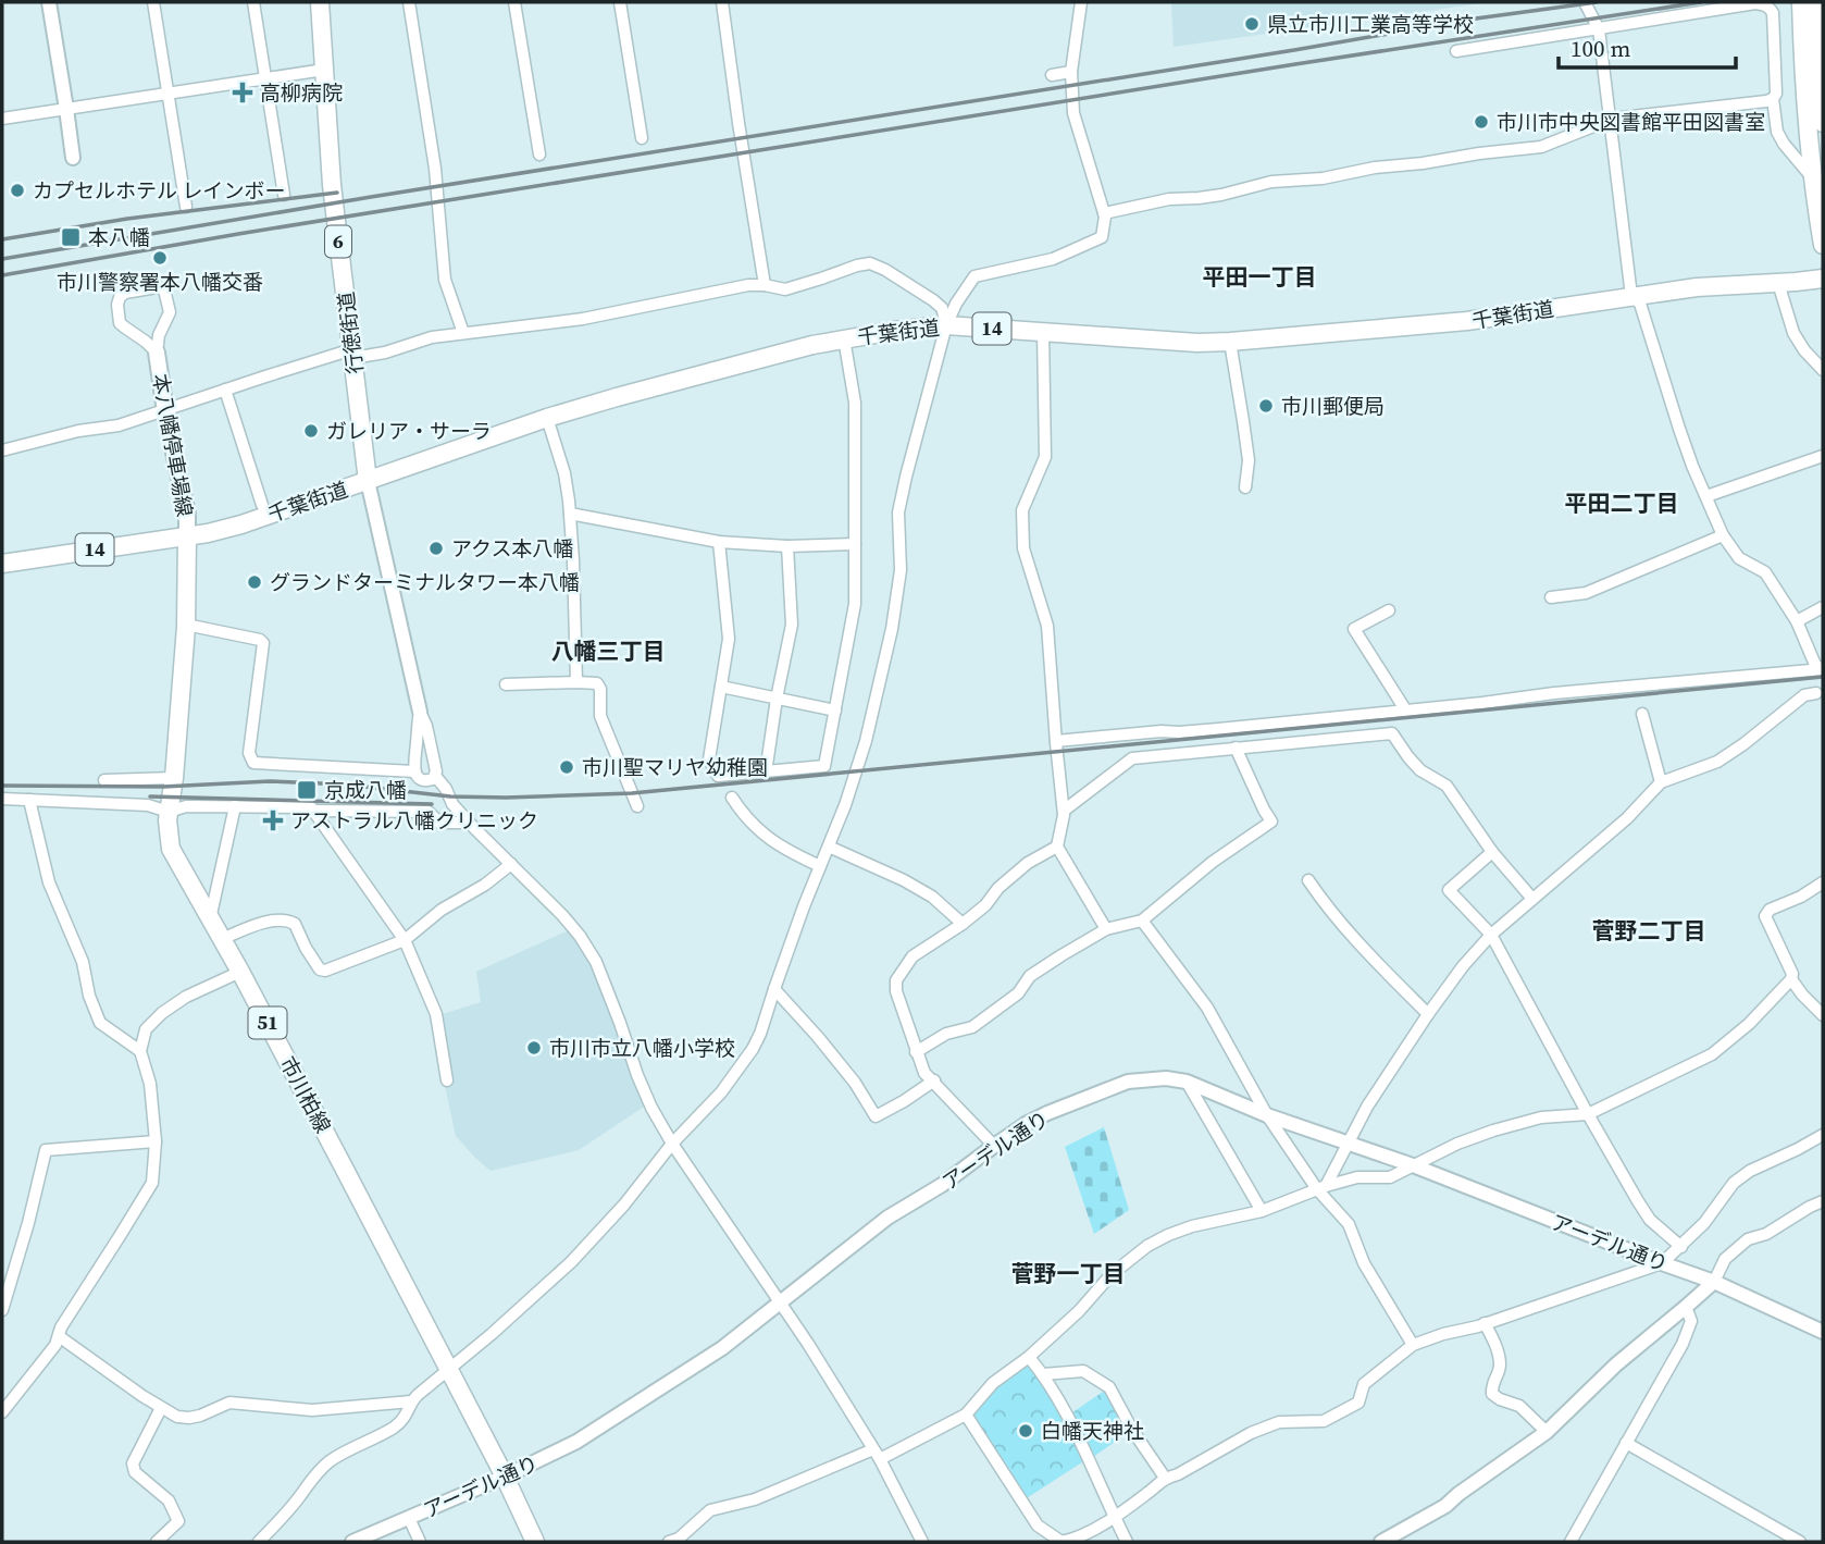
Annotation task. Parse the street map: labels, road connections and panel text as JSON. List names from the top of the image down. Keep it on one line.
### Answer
{"streets":{"main road":["6","千葉街道","14","行徳街道","本八幡停車場線","51","市川柏線"],"street":["アーデル通り"]},"crossings":[["千葉街道","行徳街道"],["千葉街道","本八幡停車場線"],["千葉街道","市川柏線"],["本八幡停車場線","市川柏線"],["市川柏線","アーデル通り"]],"districts":["平田一丁目","平田二丁目","八幡三丁目","菅野二丁目","菅野一丁目"],"places":{"other":["県立市川工業高等学校","市川市中央図書館平田図書室","カプセルホテル レインボー","市川警察署本八幡交番","市川郵便局","ガレリア・サーラ","アクス本八幡","グランドターミナルタワー本八幡","市川聖マリヤ幼稚園","市川市立八幡小学校","白幡天神社"],"health":["高柳病院","アストラル八幡クリニック"],"transit":["本八幡","京成八幡"]},"scale_bar":"100 m"}
